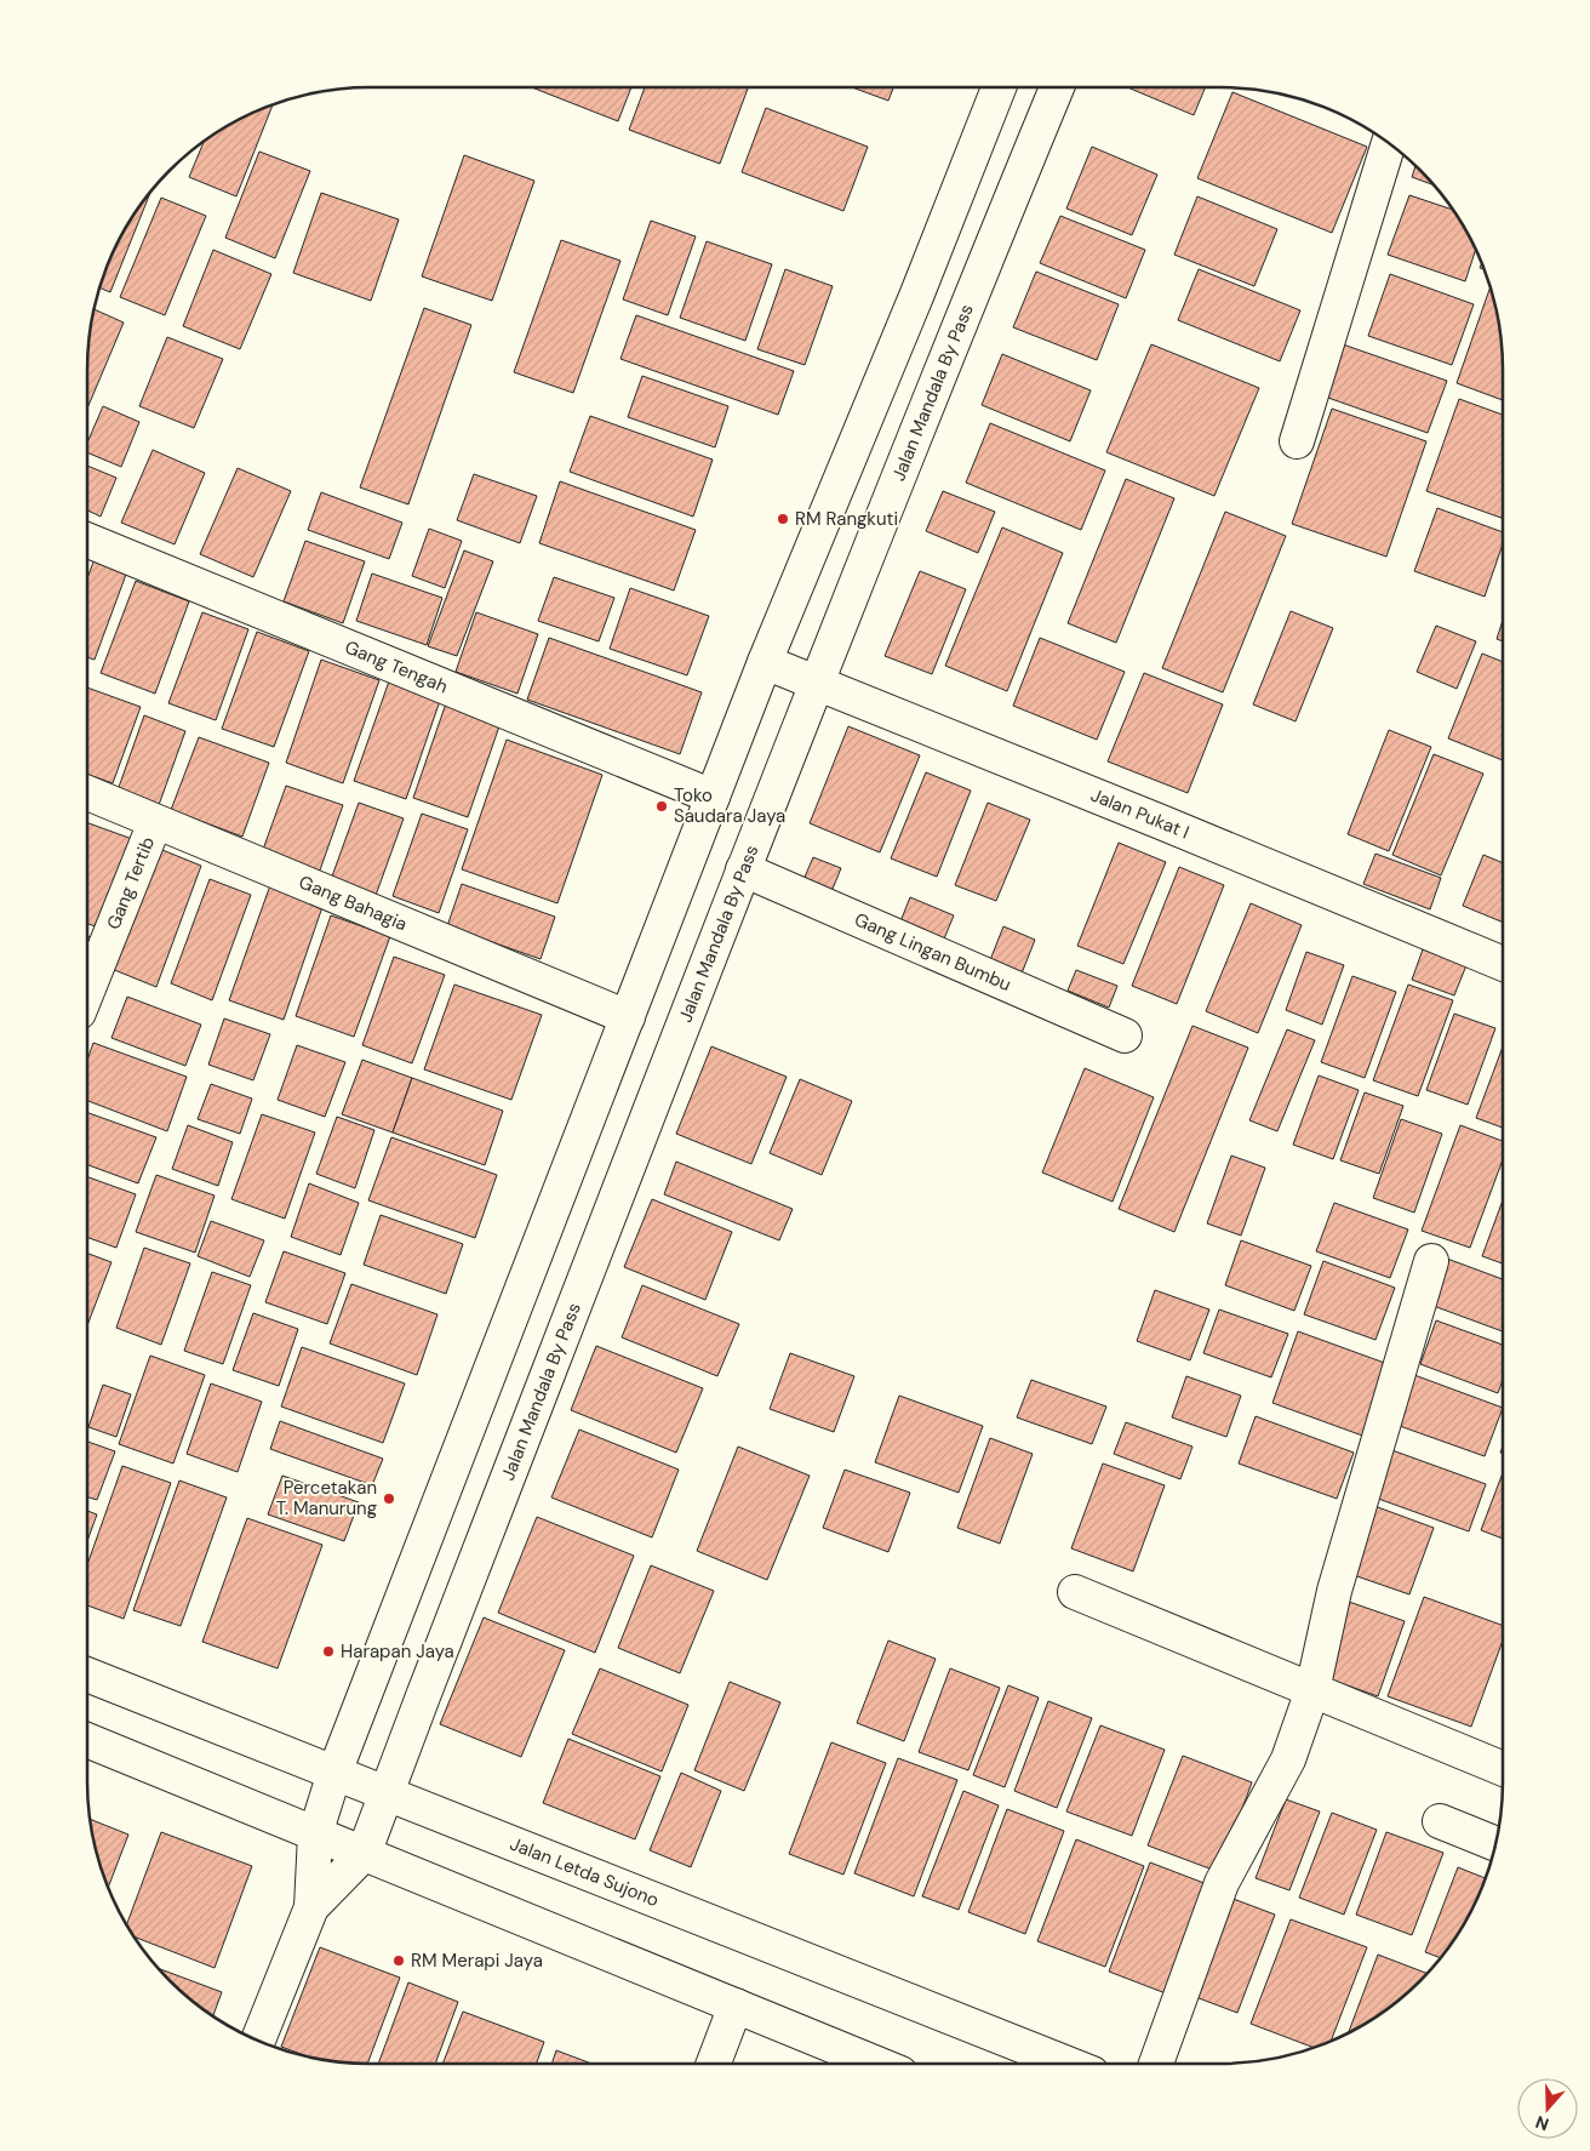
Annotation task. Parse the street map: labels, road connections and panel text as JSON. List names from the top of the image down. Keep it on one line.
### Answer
{"streets":{"main road":["Jalan Mandala By Pass","Gang Tengah","Jalan Pukat I","Gang Tertib","Gang Bahagia","Gang Lingan Bumbu","Jalan Letda Sujono"]},"crossings":[["Jalan Mandala By Pass","Jalan Pukat I"],["Jalan Mandala By Pass","Gang Lingan Bumbu"],["Jalan Mandala By Pass","Jalan Letda Sujono"],["Gang Tertib","Gang Bahagia"]],"places":["RM Rangkuti","Toko Saudara Jaya","Percetakan T. Manurung","Harapan Jaya","RM Merapi Jaya"],"north":"bottom"}
